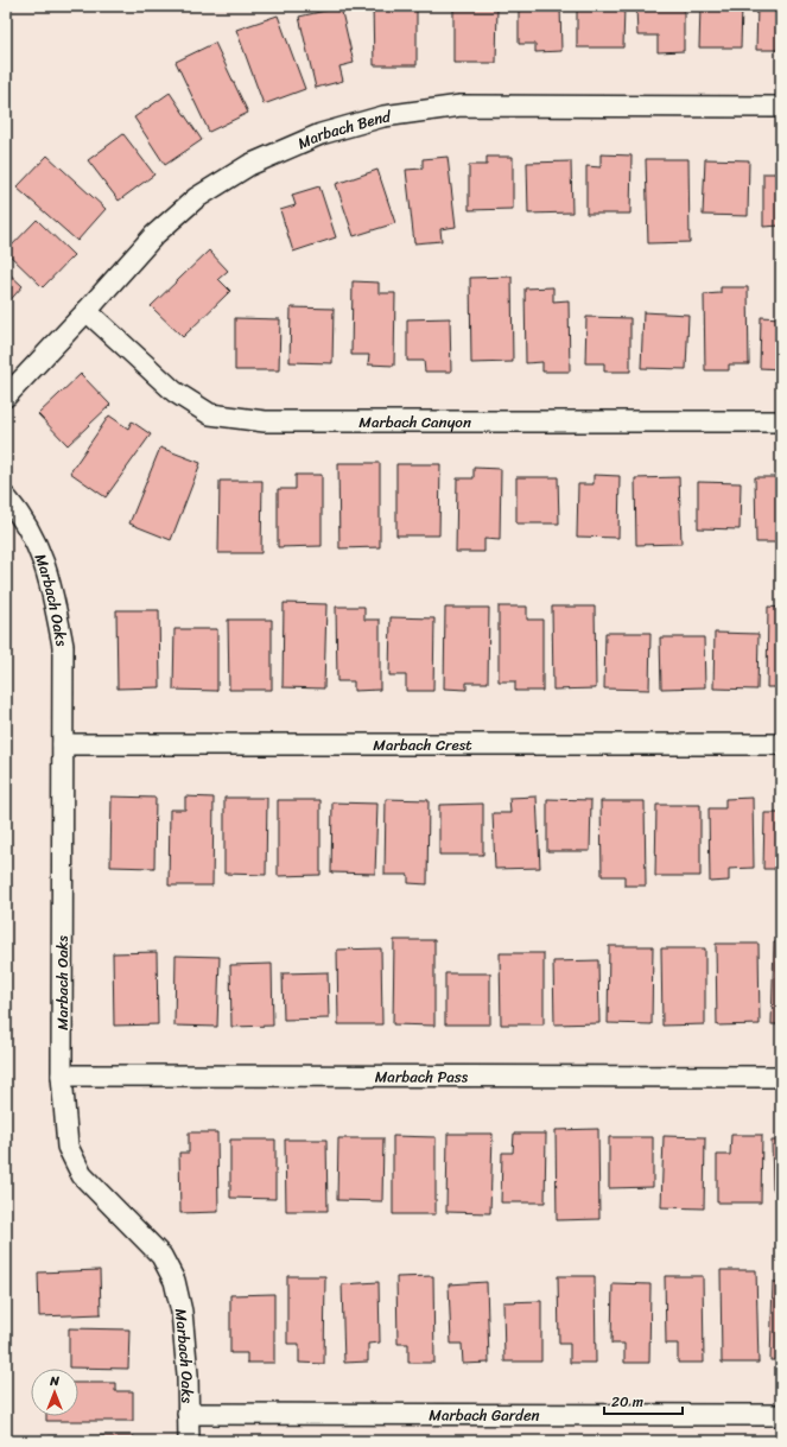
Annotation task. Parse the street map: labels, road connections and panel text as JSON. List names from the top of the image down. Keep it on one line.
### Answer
{"streets":{"street":["Marbach Bend","Marbach Canyon","Marbach Oaks","Marbach Crest","Marbach Pass","Marbach Garden"]},"crossings":[["Marbach Bend","Marbach Canyon"],["Marbach Oaks","Marbach Crest"],["Marbach Oaks","Marbach Pass"],["Marbach Oaks","Marbach Garden"]],"scale_bar":"20 m","north":"top"}
